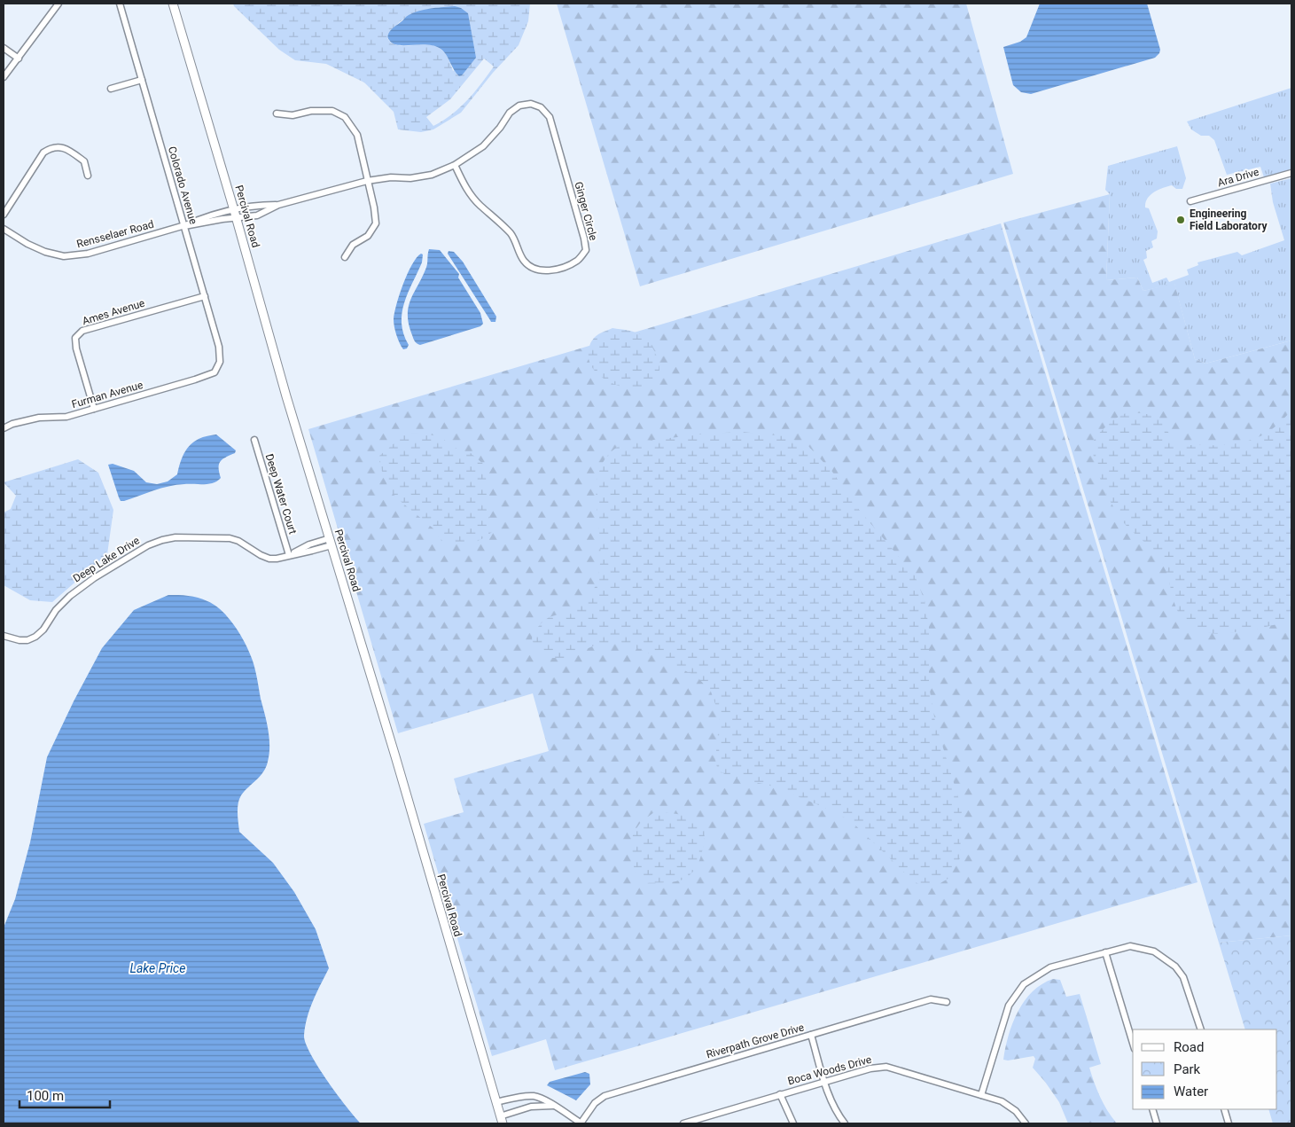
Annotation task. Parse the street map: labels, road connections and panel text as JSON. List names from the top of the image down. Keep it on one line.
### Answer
{"streets":{"street":["Ara Drive","Colorado Avenue","Ginger Circle","Percival Road","Rensselaer Road","Ames Avenue","Furman Avenue","Deep Water Court","Deep Lake Drive","Riverpath Grove Drive","Boca Woods Drive"]},"crossings":[["Colorado Avenue","Rensselaer Road"],["Colorado Avenue","Ames Avenue"],["Colorado Avenue","Furman Avenue"],["Percival Road","Rensselaer Road"],["Percival Road","Deep Lake Drive"],["Ames Avenue","Furman Avenue"],["Deep Water Court","Deep Lake Drive"]],"water":["Lake Price"],"places":["Engineering Field Laboratory"],"legend":["Road","Park","Water"],"scale_bar":"100 m"}
